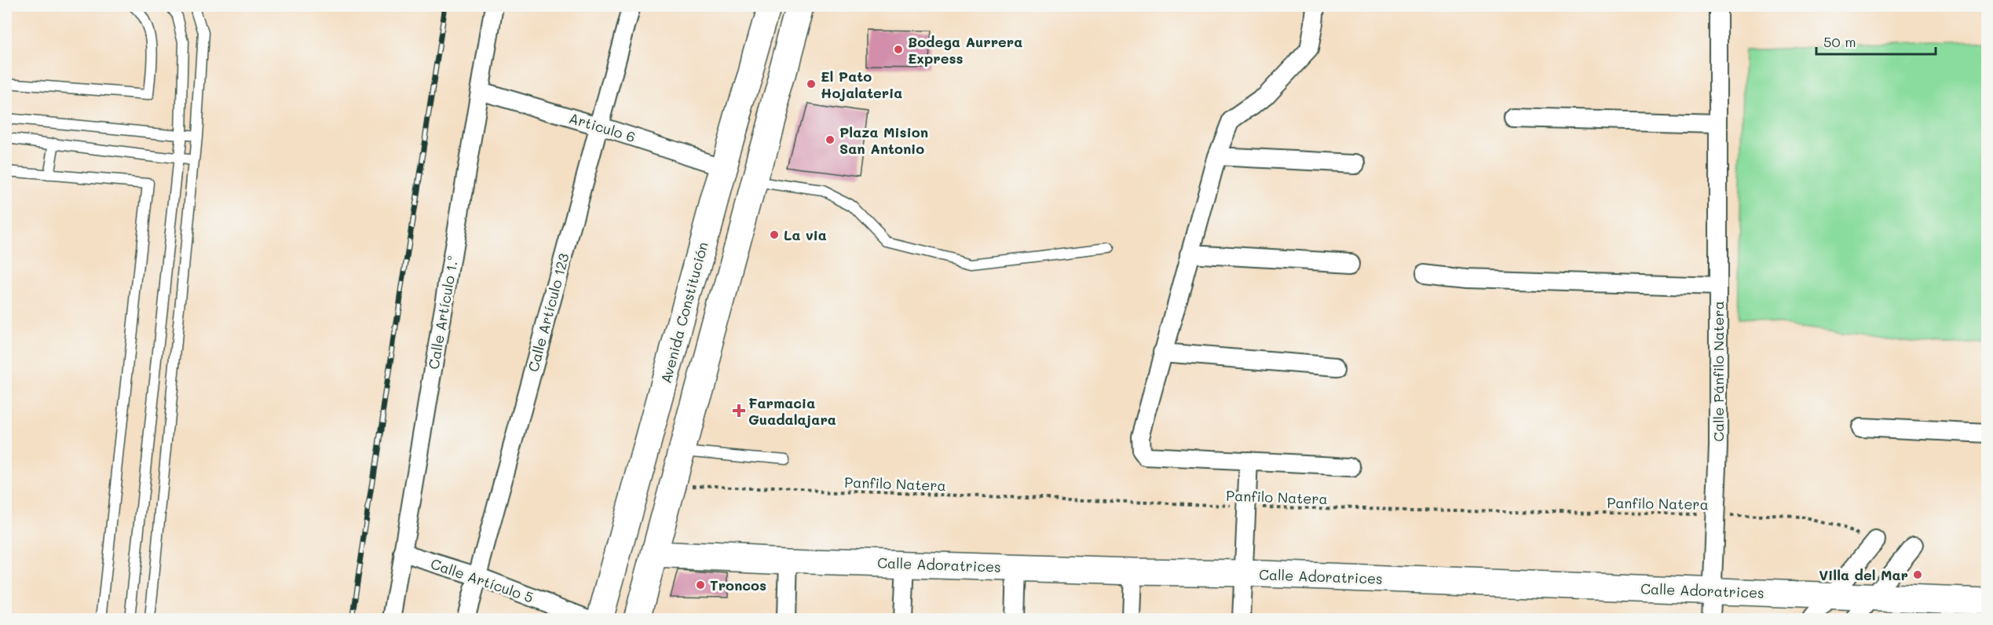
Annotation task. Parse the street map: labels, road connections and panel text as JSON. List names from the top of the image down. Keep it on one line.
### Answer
{"streets":{"street":["Articulo 6","Calle Artículo 1.º","Calle Artículo 123","Avenida Constitución","Calle Pánfilo Natera","Calle Adoratrices","Calle Artículo 5"],"path":["Panfilo Natera"]},"crossings":[["Articulo 6","Calle Artículo 1.º"],["Articulo 6","Calle Artículo 123"],["Articulo 6","Avenida Constitución"],["Calle Artículo 1.º","Calle Artículo 5"],["Calle Artículo 123","Calle Artículo 5"],["Calle Pánfilo Natera","Panfilo Natera"],["Calle Pánfilo Natera","Calle Adoratrices"]],"places":{"other":["Bodega Aurrera Express","El Pato Hojalateria","Plaza Mision San Antonio","La via","Villa del Mar","Troncos"],"health":["Farmacia Guadalajara"]},"scale_bar":"50 m"}
